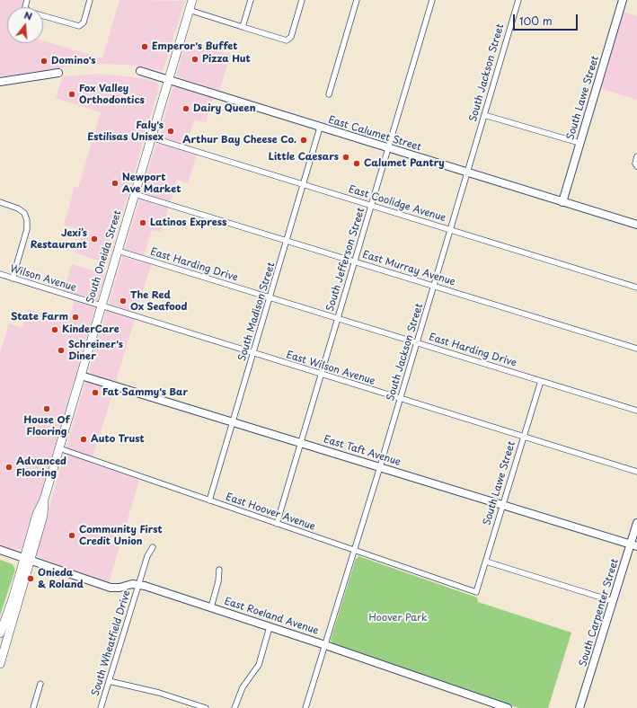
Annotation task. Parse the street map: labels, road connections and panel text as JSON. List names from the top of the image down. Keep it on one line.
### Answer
{"streets":{"main road":["South Oneida Street"],"street":["South Jackson Street","South Lawe Street","East Calumet Street","East Coolidge Avenue","South Jefferson Street","East Harding Drive","East Murray Avenue","Wilson Avenue","South Madison Street","East Wilson Avenue","East Taft Avenue","East Hoover Avenue","South Carpenter Street","East Roeland Avenue","South Wheatfield Drive"]},"crossings":[["South Jackson Street","East Calumet Street"],["South Jackson Street","East Coolidge Avenue"],["South Jackson Street","East Harding Drive"],["South Jackson Street","East Murray Avenue"],["South Jackson Street","East Wilson Avenue"],["South Jackson Street","East Taft Avenue"],["South Jackson Street","East Hoover Avenue"],["South Jackson Street","East Roeland Avenue"],["South Lawe Street","East Calumet Street"],["South Lawe Street","East Harding Drive"],["South Lawe Street","East Wilson Avenue"],["South Lawe Street","East Taft Avenue"],["South Lawe Street","East Hoover Avenue"],["East Calumet Street","South Oneida Street"],["East Calumet Street","South Jefferson Street"],["East Calumet Street","South Madison Street"],["East Coolidge Avenue","South Oneida Street"],["East Coolidge Avenue","South Jefferson Street"],["East Coolidge Avenue","South Madison Street"],["South Oneida Street","East Harding Drive"],["South Oneida Street","East Murray Avenue"],["South Oneida Street","Wilson Avenue"],["South Oneida Street","East Wilson Avenue"],["South Oneida Street","East Taft Avenue"],["South Oneida Street","East Hoover Avenue"],["South Oneida Street","East Roeland Avenue"],["South Jefferson Street","East Harding Drive"],["South Jefferson Street","East Murray Avenue"],["South Jefferson Street","East Wilson Avenue"],["South Jefferson Street","East Taft Avenue"],["South Jefferson Street","East Hoover Avenue"],["East Harding Drive","South Madison Street"],["East Murray Avenue","South Madison Street"],["Wilson Avenue","East Wilson Avenue"],["South Madison Street","East Wilson Avenue"],["South Madison Street","East Taft Avenue"],["South Madison Street","East Hoover Avenue"],["East Taft Avenue","South Carpenter Street"],["East Roeland Avenue","South Wheatfield Drive"]],"parks":["Hoover Park"],"places":["Emperor's Buffet","Pizza Hut","Domino's","Fox Valley Orthodontics","Dairy Queen","Faly's Estilisas Unisex","Arthur Bay Cheese Co.","Little Caesars","Calumet Pantry","Newport Ave Market","Latinos Express","Jexi’s Restaurant","The Red Ox Seafood","State Farm","KinderCare","Schreiner's Diner","Fat Sammy's Bar","House Of Flooring","Auto Trust","Advanced Flooring","Community First Credit Union","Onieda & Roland"],"scale_bar":"100 m","north":"top"}
